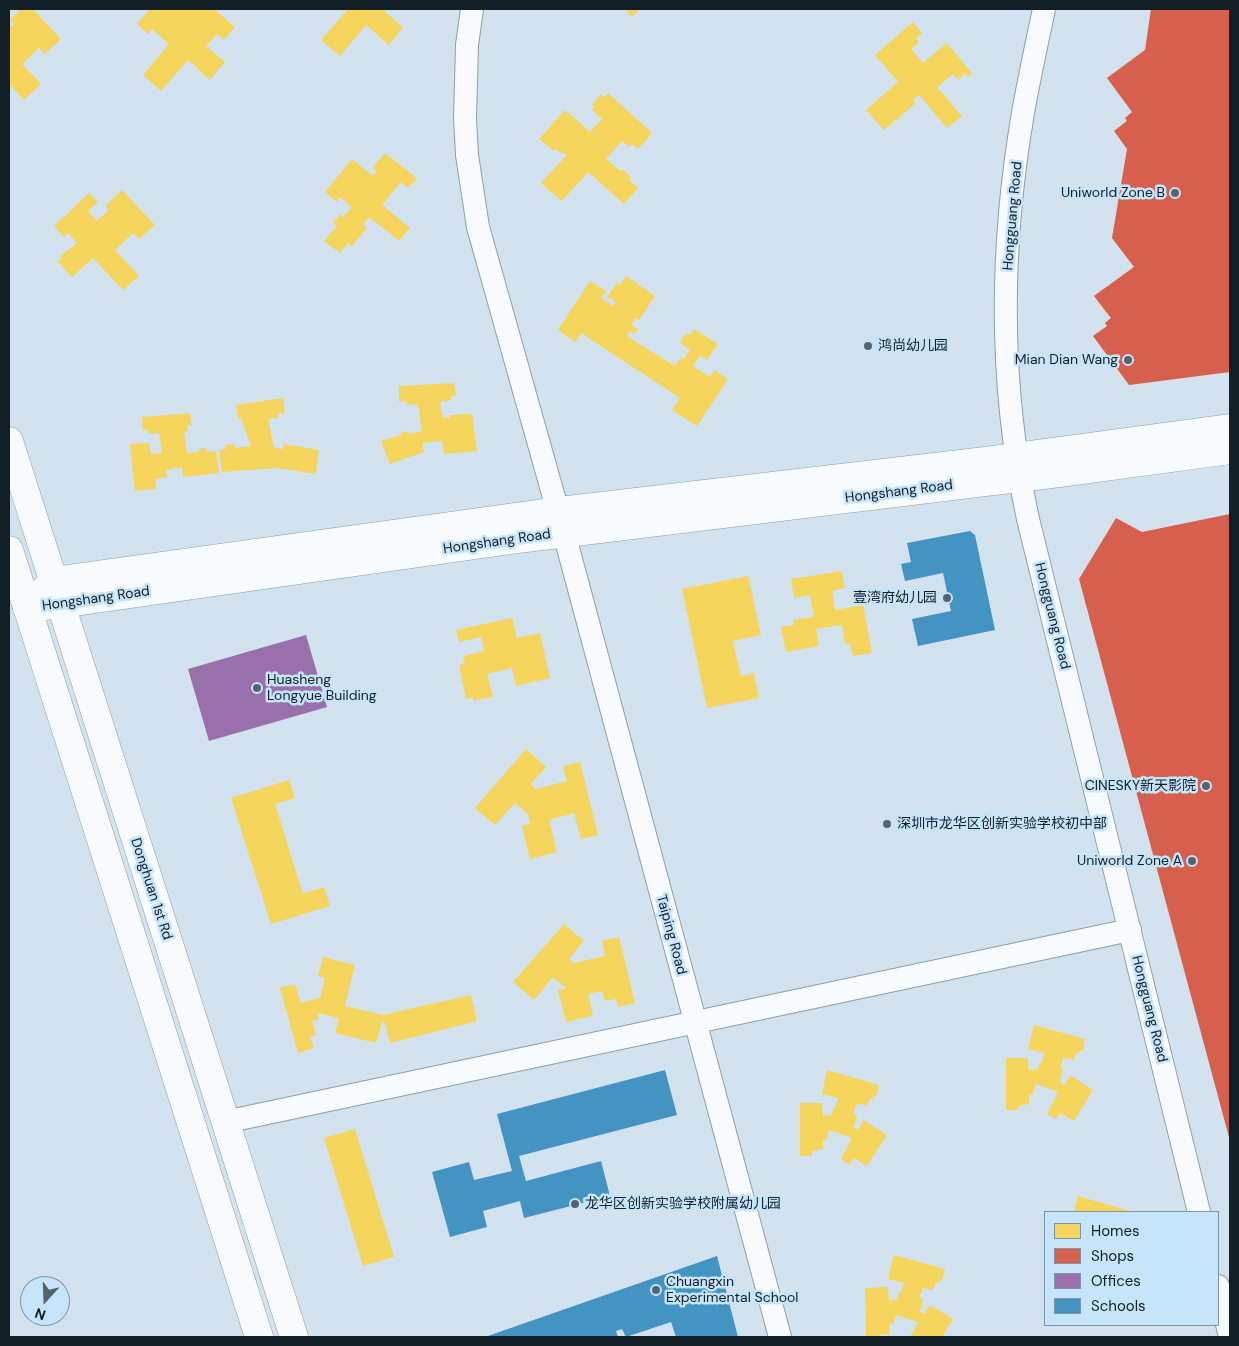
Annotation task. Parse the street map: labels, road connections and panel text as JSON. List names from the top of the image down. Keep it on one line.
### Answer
{"streets":{"main road":["Hongshang Road","Donghuan 1st Rd"],"street":["Hongguang Road","Taiping Road"]},"crossings":[["Hongguang Road","Hongshang Road"],["Hongshang Road","Donghuan 1st Rd"],["Hongshang Road","Taiping Road"]],"places":["Uniworld Zone B","鸿尚幼儿园","Mian Dian Wang","壹湾府幼儿园","Huasheng Longyue Building","CINESKY新天影院","深圳市龙华区创新实验学校初中部","Uniworld Zone A","龙华区创新实验学校附属幼儿园","Chuangxin Experimental School"],"legend":["Homes","Shops","Offices","Schools"],"north":"bottom"}
